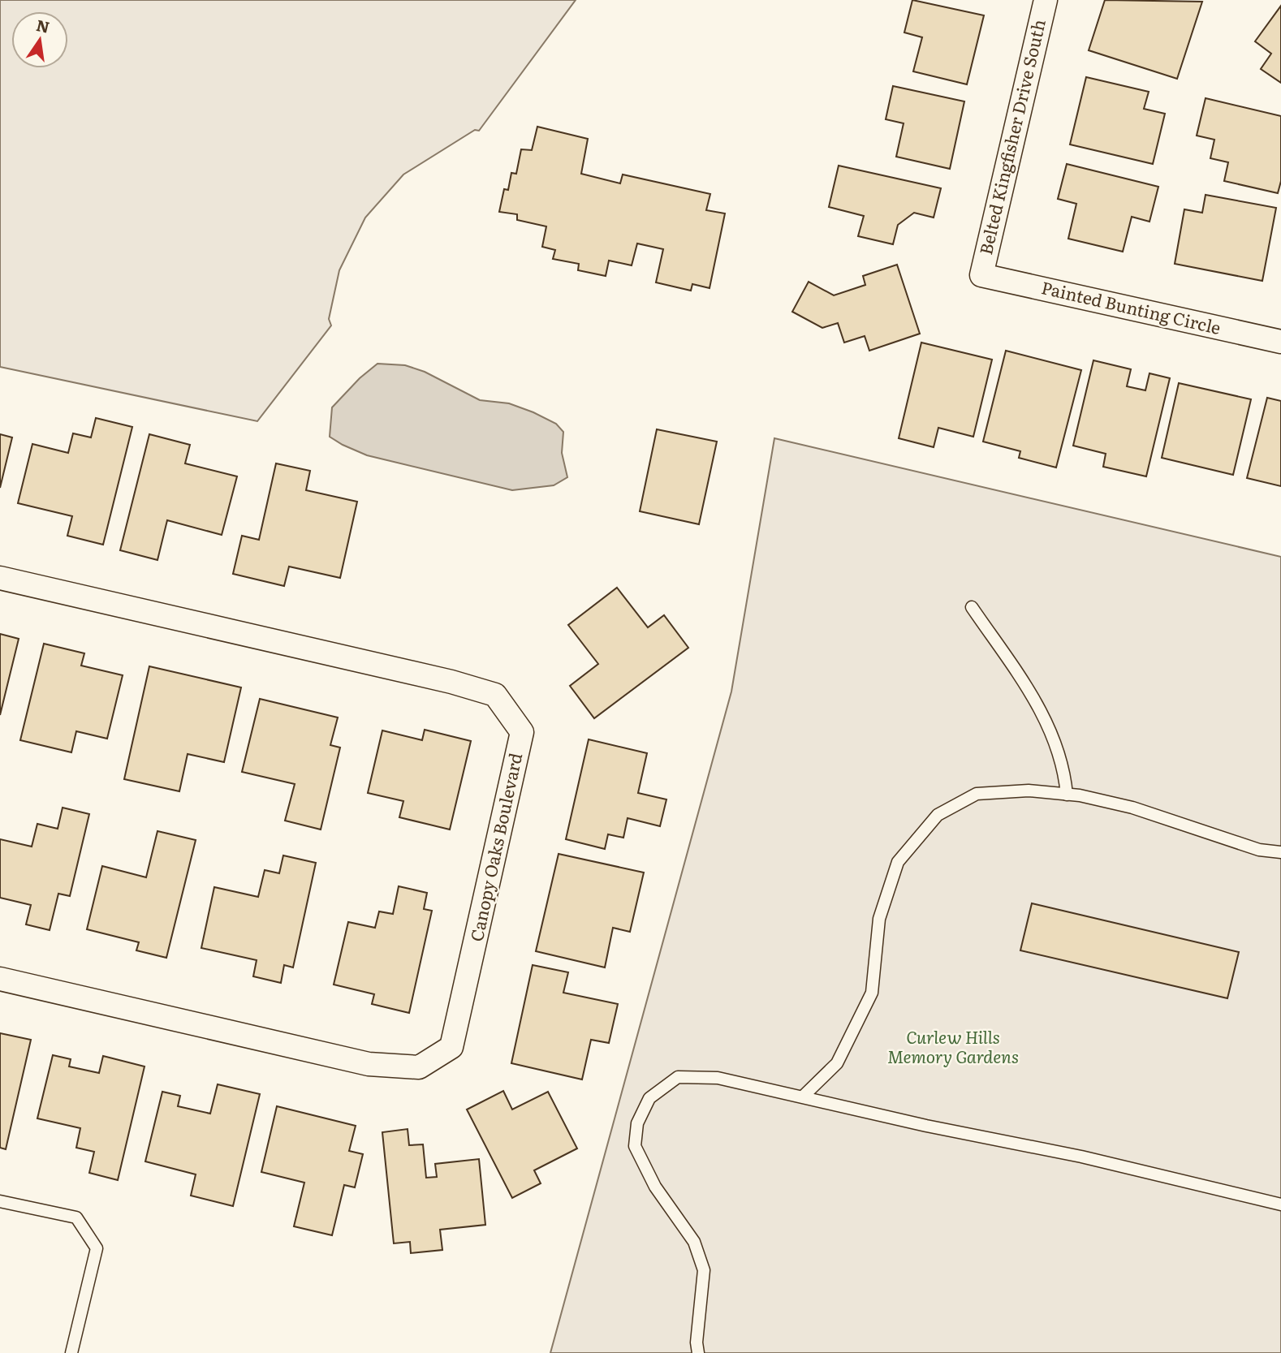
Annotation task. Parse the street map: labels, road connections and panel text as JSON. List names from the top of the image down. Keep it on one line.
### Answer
{"streets":{"street":["Belted Kingfisher Drive South","Painted Bunting Circle","Canopy Oaks Boulevard"]},"crossings":[["Belted Kingfisher Drive South","Painted Bunting Circle"]],"parks":["Curlew Hills Memory Gardens"],"north":"top"}
